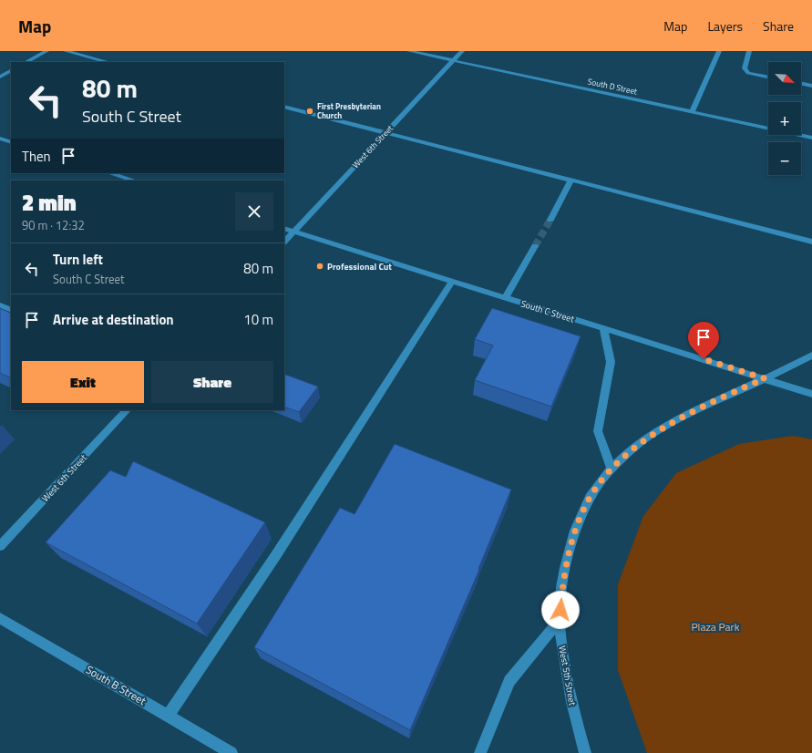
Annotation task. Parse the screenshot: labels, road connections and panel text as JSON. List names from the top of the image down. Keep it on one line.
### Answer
{"streets":{"street":["South D Street","West 6th Street","South C Street","West 5th Street","South B Street"]},"crossings":[["South D Street","West 6th Street"],["West 6th Street","South C Street"],["South C Street","West 5th Street"]],"parks":["Plaza Park"],"places":["First Presbyterian Church","Professional Cut"],"north":"bottom right","page":{"header":"Map","nav":["Map","Layers","Share"],"map_buttons":["+","−"],"turn":["80 m","South C Street"],"then":"Then","heading":["2 min","90 m · 12:32"],"list":[{"name":"Turn left","note":"South C Street","value":"80 m"},{"name":"Arrive at destination","value":"10 m"}],"buttons":["Exit","Share"]}}
